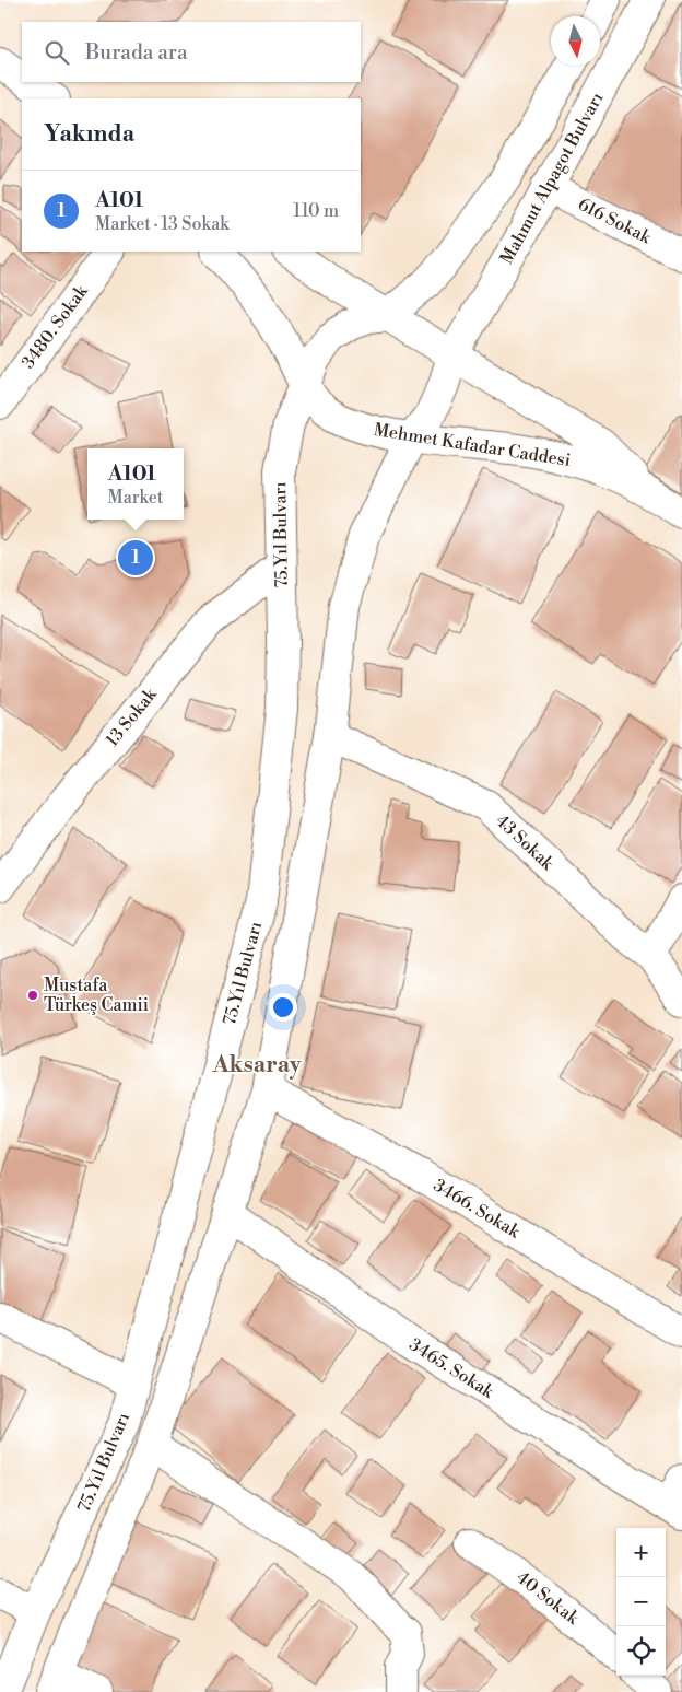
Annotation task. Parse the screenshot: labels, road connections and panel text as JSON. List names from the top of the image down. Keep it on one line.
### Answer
{"streets":{"main road":["Mahmut Alpagot Bulvarı","616 Sokak","3480. Sokak","Mehmet Kafadar Caddesi","75.Yıl Bulvarı","13 Sokak","43 Sokak","3466. Sokak","3465. Sokak","40 Sokak"]},"crossings":[["Mahmut Alpagot Bulvarı","616 Sokak"],["Mahmut Alpagot Bulvarı","Mehmet Kafadar Caddesi"],["Mahmut Alpagot Bulvarı","75.Yıl Bulvarı"],["Mehmet Kafadar Caddesi","75.Yıl Bulvarı"],["75.Yıl Bulvarı","13 Sokak"],["75.Yıl Bulvarı","43 Sokak"],["75.Yıl Bulvarı","3466. Sokak"],["75.Yıl Bulvarı","3465. Sokak"]],"districts":["Aksaray"],"places":["Mustafa Türkeş Camii"],"north":"bottom","page":{"search":"Burada ara","heading":"Yakında","list":[{"mark":"1","name":"A101","note":"Market · 13 Sokak","value":"110 m"}],"popup":["A101","Market"],"pins":"1","map_buttons":["+","−"]}}
